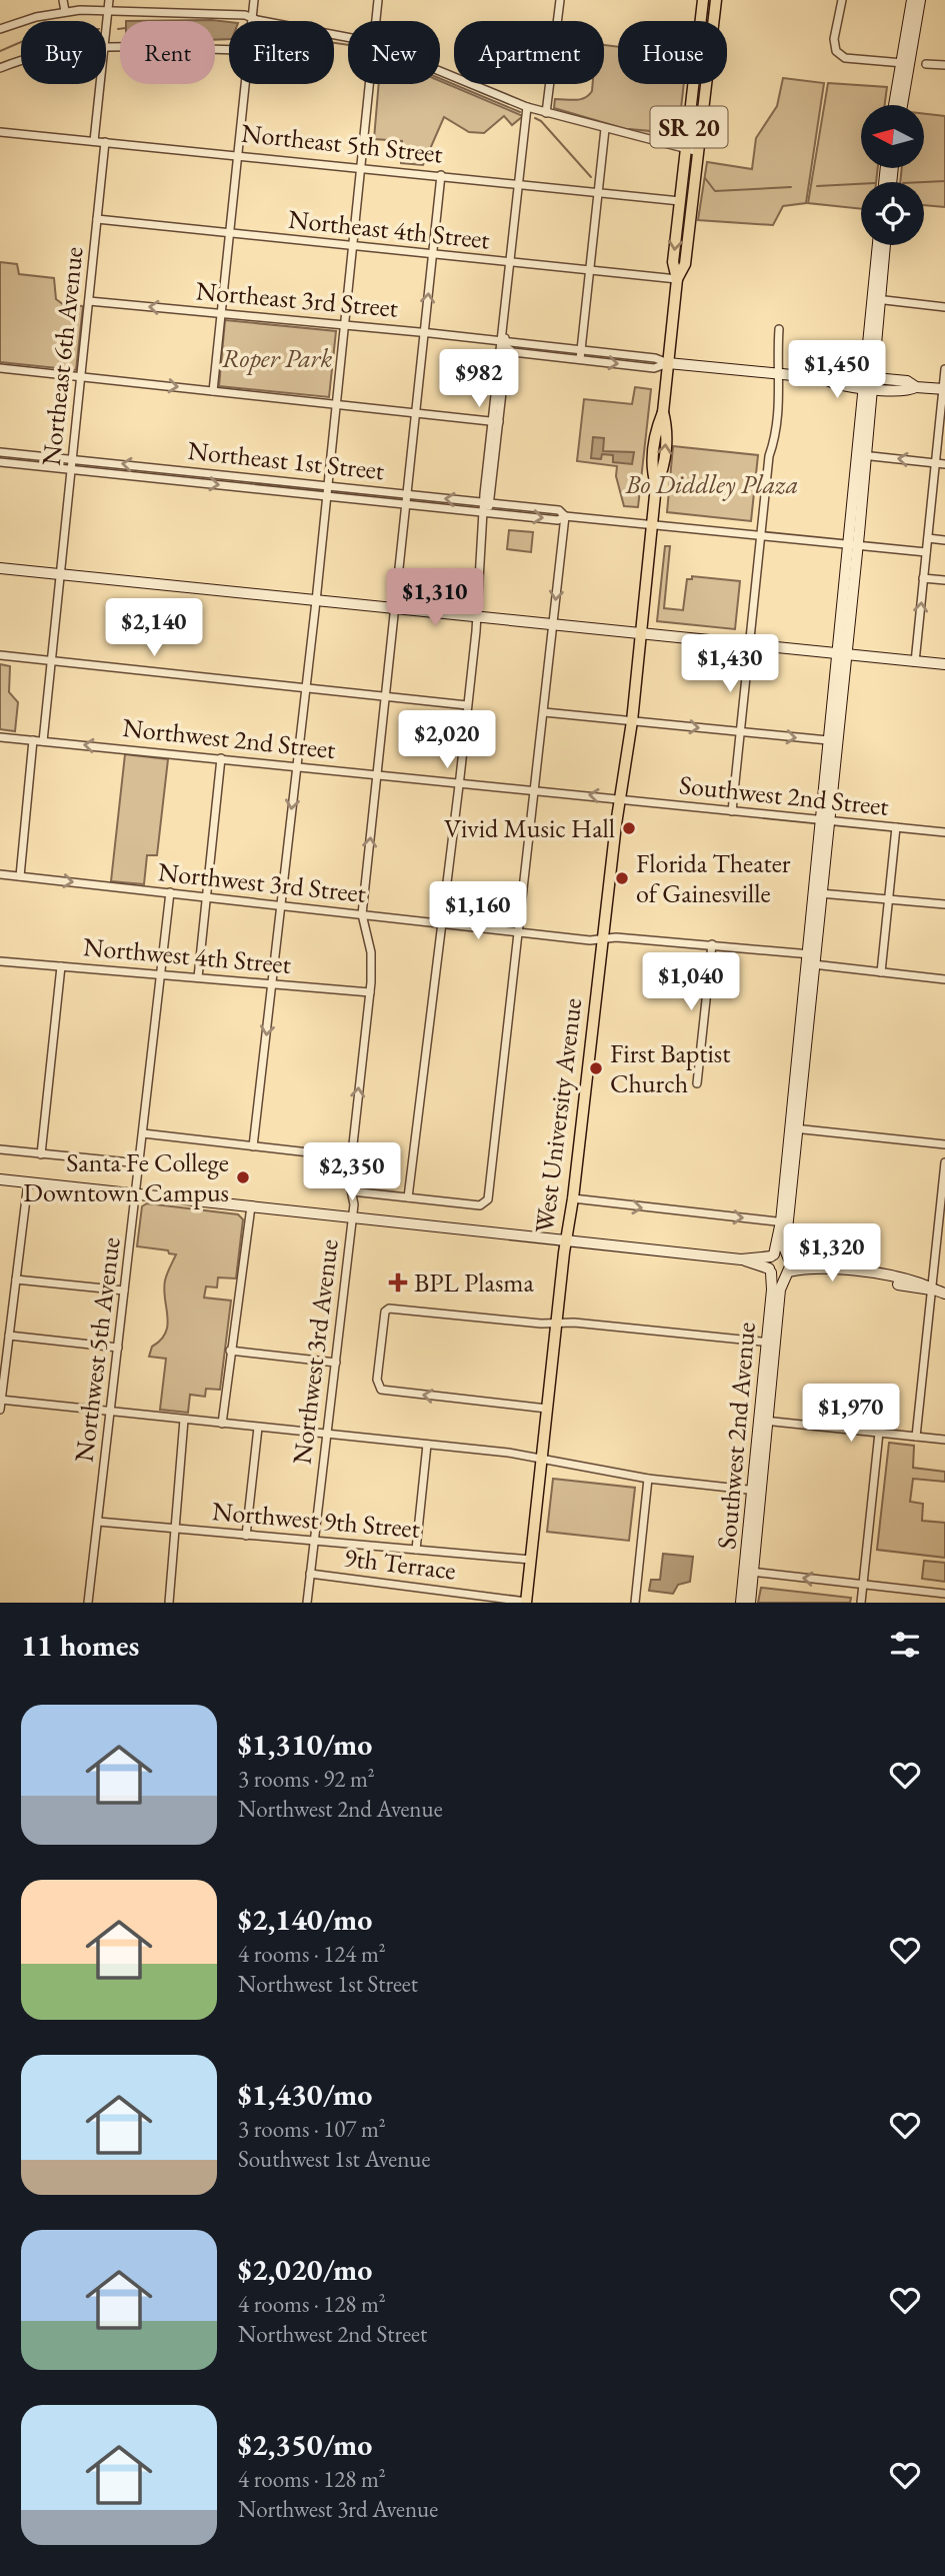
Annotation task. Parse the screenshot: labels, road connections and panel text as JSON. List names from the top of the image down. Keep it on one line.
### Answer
{"streets":{"main road":["SR 20","West University Avenue"],"street":["Northeast 5th Street","Northeast 4th Street","Northeast 3rd Street","Northeast 6th Avenue","Northeast 1st Street","Northwest 2nd Street","Southwest 2nd Street","Northwest 3rd Street","Northwest 4th Street","Northwest 5th Avenue","Northwest 3rd Avenue","Southwest 2nd Avenue","Northwest 9th Street","9th Terrace"]},"crossings":[["SR 20","Northeast 5th Street"],["SR 20","Northeast 4th Street"],["SR 20","Northeast 3rd Street"],["SR 20","Northeast 1st Street"],["SR 20","West University Avenue"],["Northeast 5th Street","Northeast 6th Avenue"],["Northeast 4th Street","Northeast 6th Avenue"],["Northeast 3rd Street","Northeast 6th Avenue"],["Northeast 6th Avenue","Northeast 1st Street"],["Northeast 6th Avenue","Northwest 2nd Street"],["Northwest 2nd Street","Southwest 2nd Street"],["Northwest 2nd Street","West University Avenue"],["Southwest 2nd Street","West University Avenue"],["Northwest 3rd Street","West University Avenue"],["Northwest 3rd Street","Northwest 5th Avenue"],["Northwest 4th Street","Northwest 5th Avenue"],["West University Avenue","Northwest 9th Street"],["West University Avenue","9th Terrace"],["Northwest 5th Avenue","Northwest 9th Street"],["Northwest 3rd Avenue","Northwest 9th Street"],["Northwest 3rd Avenue","9th Terrace"]],"one_way":["Northwest 2nd Street"],"parks":["Roper Park","Bo Diddley Plaza"],"places":{"other":["Vivid Music Hall","Florida Theater of Gainesville","First Baptist Church","Santa Fe College Downtown Campus"],"health":["BPL Plasma"]},"north":"left","page":{"chip":["Buy","Rent","Filters","New","Apartment","House"],"price":["$1,450","$982","$1,310","$2,140","$1,430","$2,020","$1,160","$1,040","$2,350","$1,320","$1,970"],"heading":"11 homes","list":[{"name":"$1,310/mo","note":"3 rooms · 92 m² · Northwest 2nd Avenue"},{"name":"$2,140/mo","note":"4 rooms · 124 m² · Northwest 1st Street"},{"name":"$1,430/mo","note":"3 rooms · 107 m² · Southwest 1st Avenue"},{"name":"$2,020/mo","note":"4 rooms · 128 m² · Northwest 2nd Street"},{"name":"$2,350/mo","note":"4 rooms · 128 m² · Northwest 3rd Avenue"}]}}
